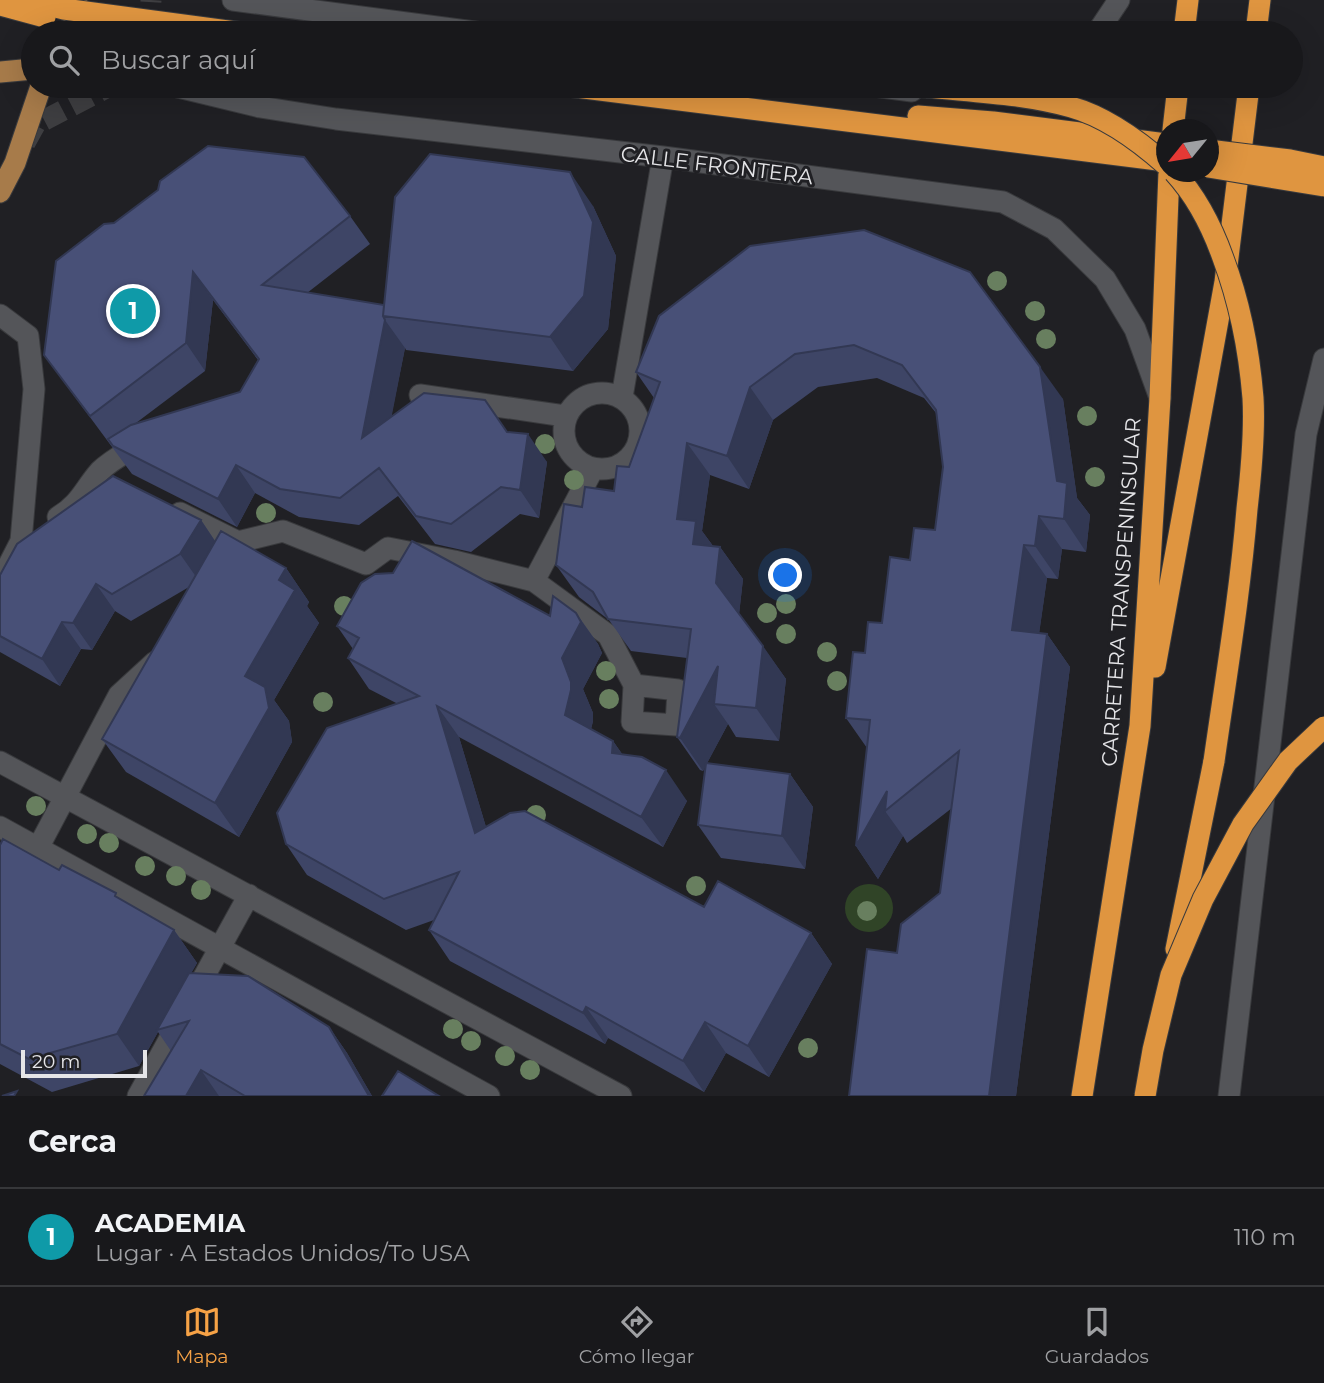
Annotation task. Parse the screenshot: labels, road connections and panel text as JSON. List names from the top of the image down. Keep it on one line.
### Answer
{"streets":{"highway":["CARRETERA TRANSPENINSULAR"],"street":["CALLE FRONTERA"]},"crossings":[["CALLE FRONTERA","CARRETERA TRANSPENINSULAR"]],"scale_bar":"20 m","north":"bottom left","page":{"search":"Buscar aquí","pins":"1","scale":"20 m","heading":"Cerca","list":[{"mark":"1","name":"ACADEMIA","note":"Lugar · A Estados Unidos/To USA","value":"110 m"}],"nav":["Mapa","Cómo llegar","Guardados"]}}
